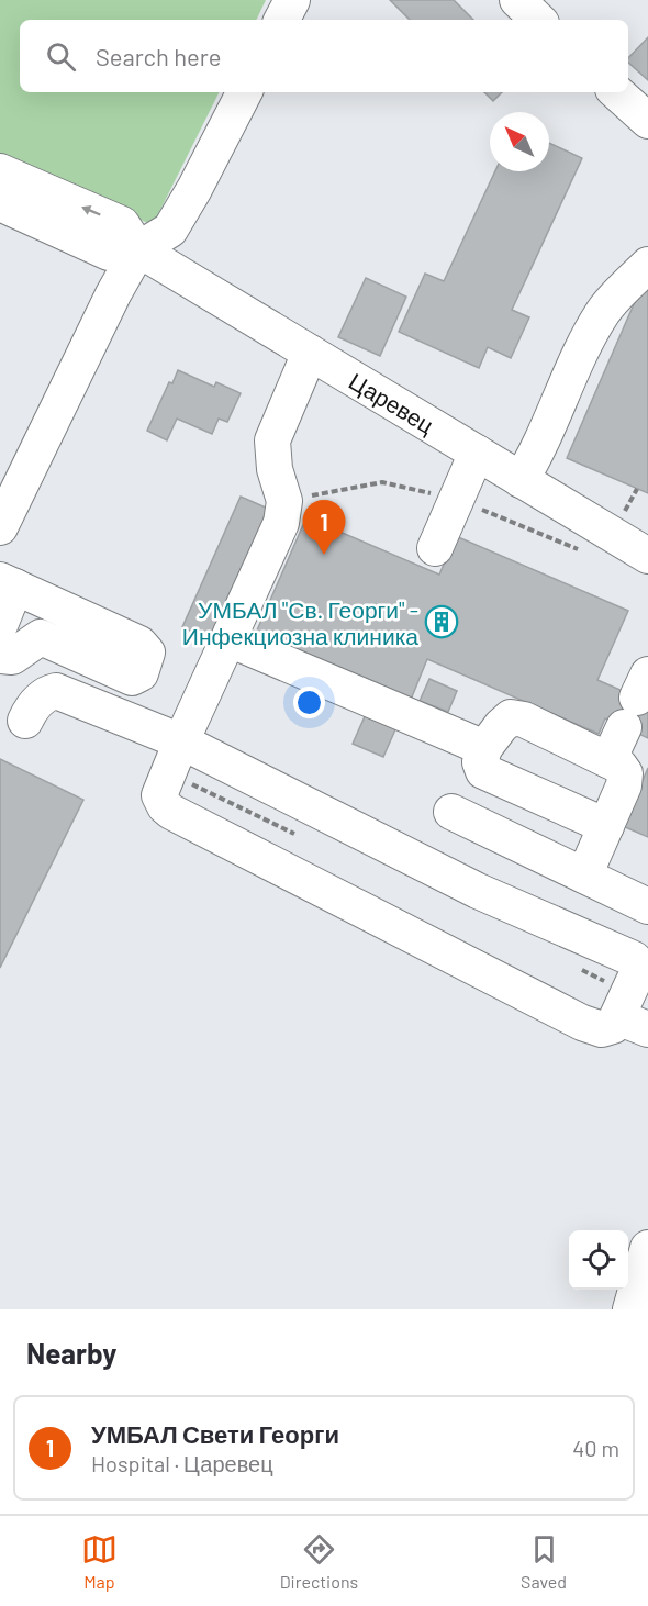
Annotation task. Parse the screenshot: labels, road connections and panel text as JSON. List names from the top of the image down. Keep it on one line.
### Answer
{"streets":{"street":["Царевец"]},"places":{"building":["УМБАЛ \"Св. Георги\" - Инфекциозна клиника"]},"north":"top left","page":{"search":"Search here","pins":"1","heading":"Nearby","list":[{"mark":"1","name":"УМБАЛ Свети Георги","note":"Hospital · Царевец","value":"40 m"}],"nav":["Map","Directions","Saved"]}}
